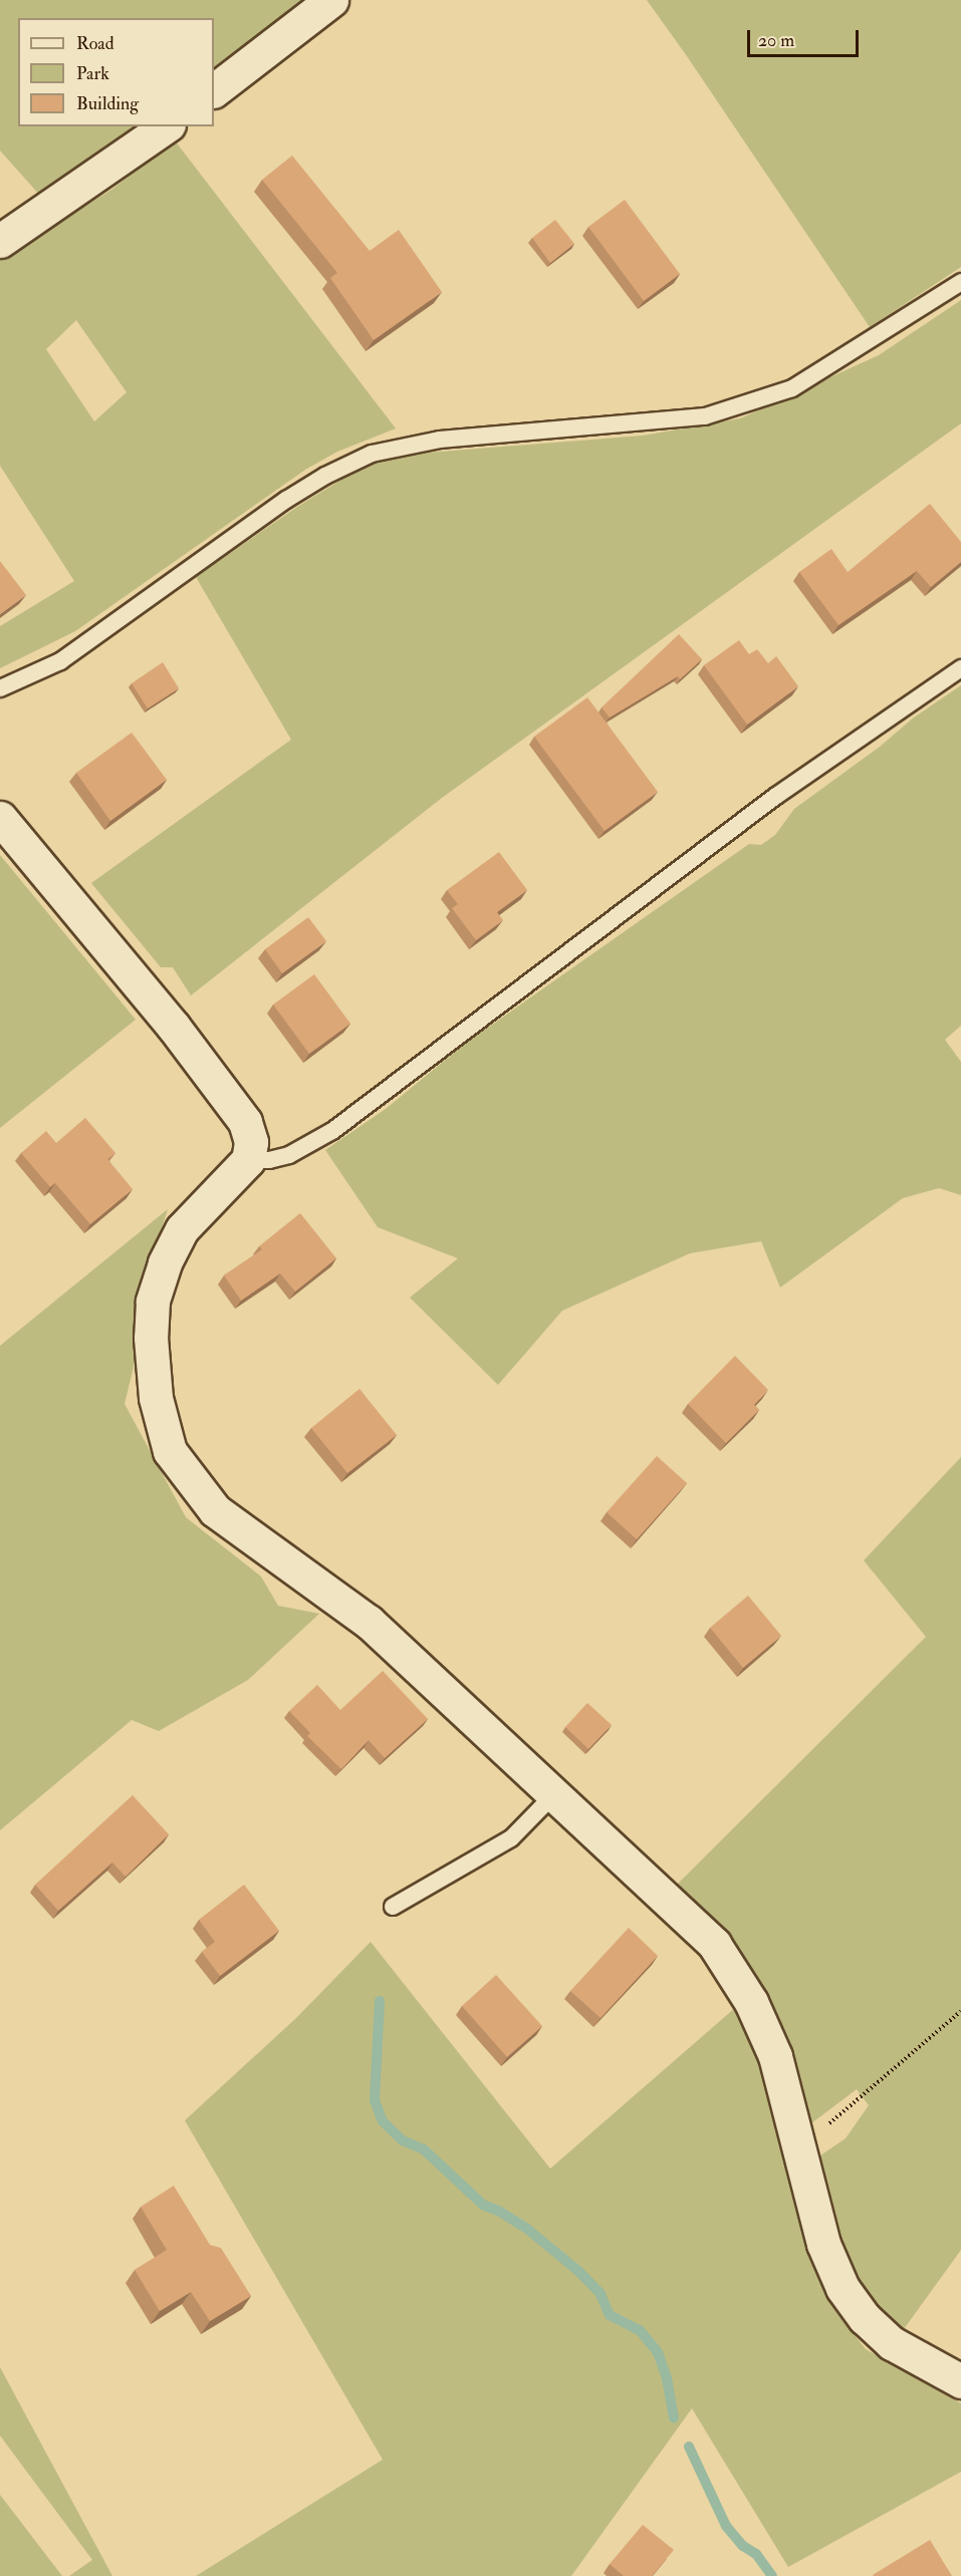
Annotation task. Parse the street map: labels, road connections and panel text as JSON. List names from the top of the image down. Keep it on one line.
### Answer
{"legend":["Road","Park","Building"],"scale_bar":"20 m"}
